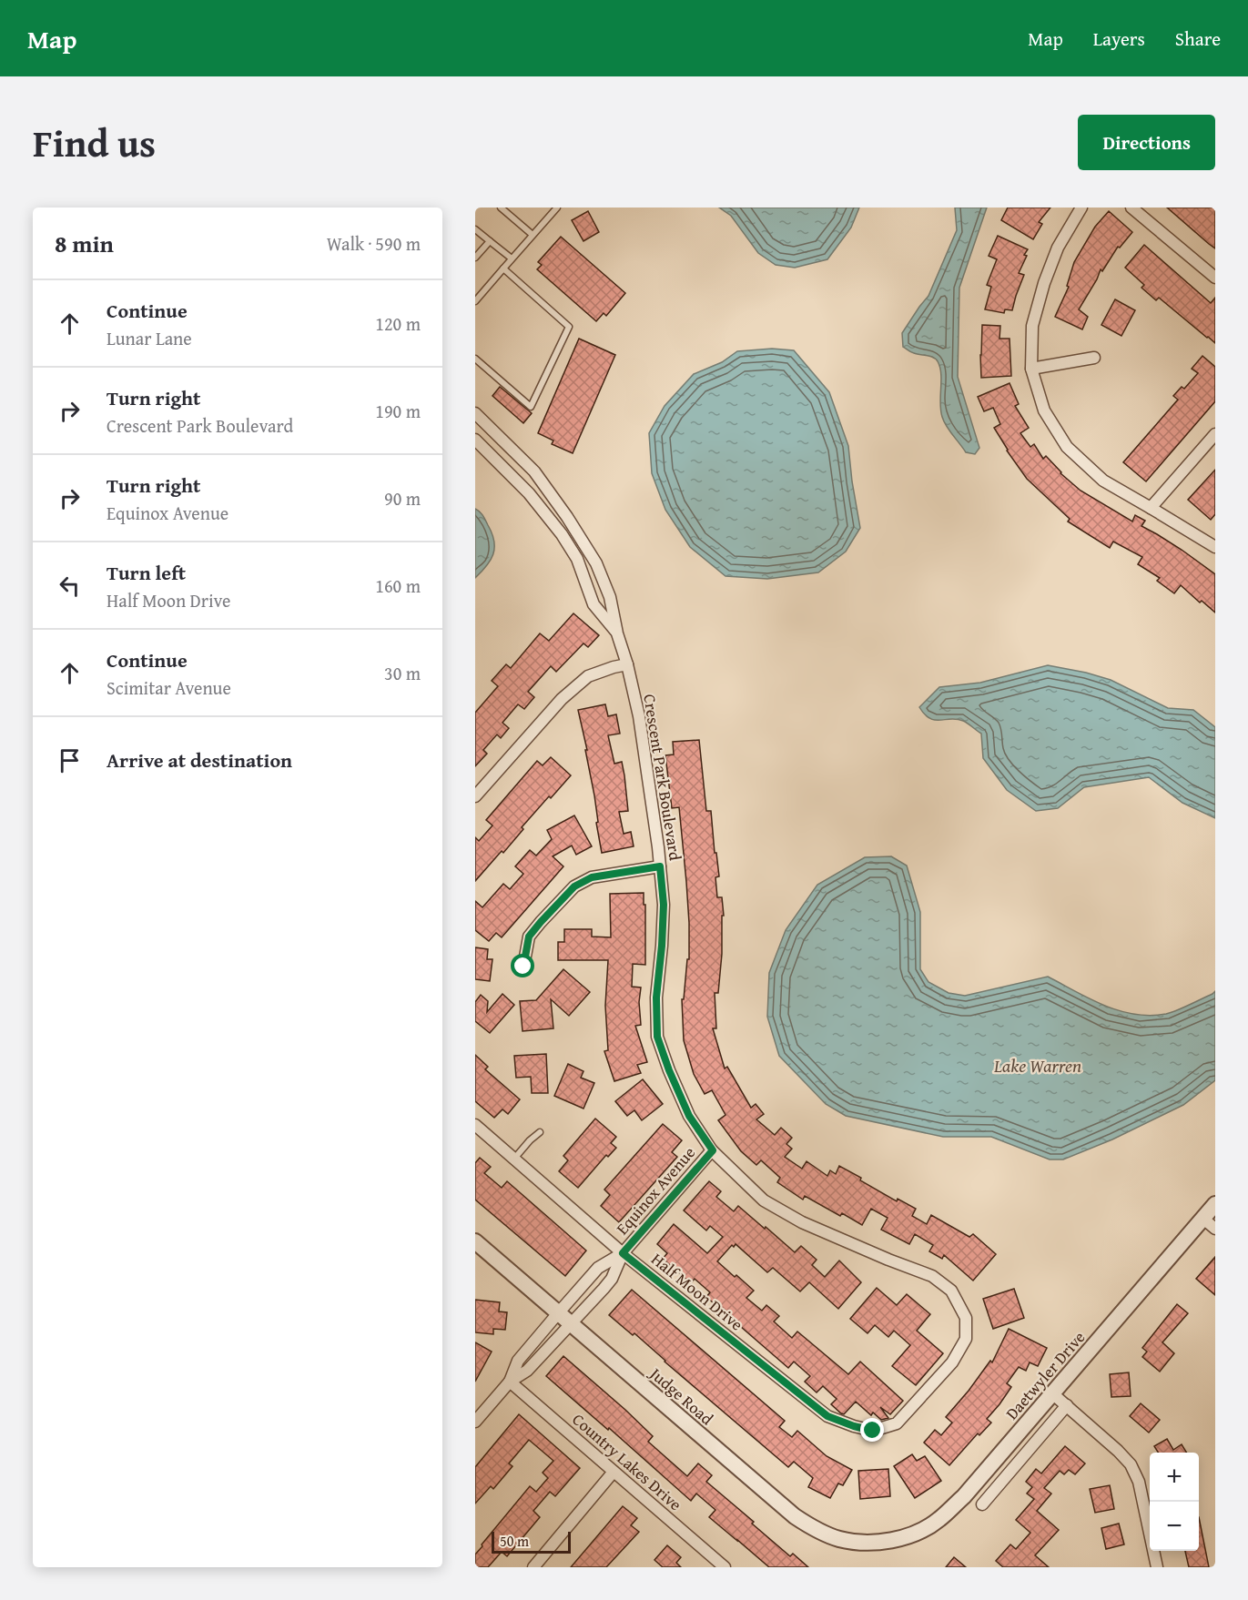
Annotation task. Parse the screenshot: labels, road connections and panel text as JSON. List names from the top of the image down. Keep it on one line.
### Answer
{"streets":{"street":["Crescent Park Boulevard","Equinox Avenue","Half Moon Drive","Daetwyler Drive","Judge Road","Country Lakes Drive"]},"crossings":[["Crescent Park Boulevard","Equinox Avenue"],["Crescent Park Boulevard","Half Moon Drive"],["Equinox Avenue","Half Moon Drive"],["Equinox Avenue","Judge Road"],["Equinox Avenue","Country Lakes Drive"],["Daetwyler Drive","Judge Road"]],"water":["Lake Warren"],"scale_bar":"50 m","page":{"header":"Map","nav":["Map","Layers","Share"],"title":"Find us","buttons":"Directions","heading":["8 min","Walk · 590 m"],"list":[["Continue","Lunar Lane","120 m"],["Turn right","Crescent Park Boulevard","190 m"],["Turn right","Equinox Avenue","90 m"],["Turn left","Half Moon Drive","160 m"],["Continue","Scimitar Avenue","30 m"],"Arrive at destination"],"map_buttons":["+","−"],"scale":"50 m"}}
